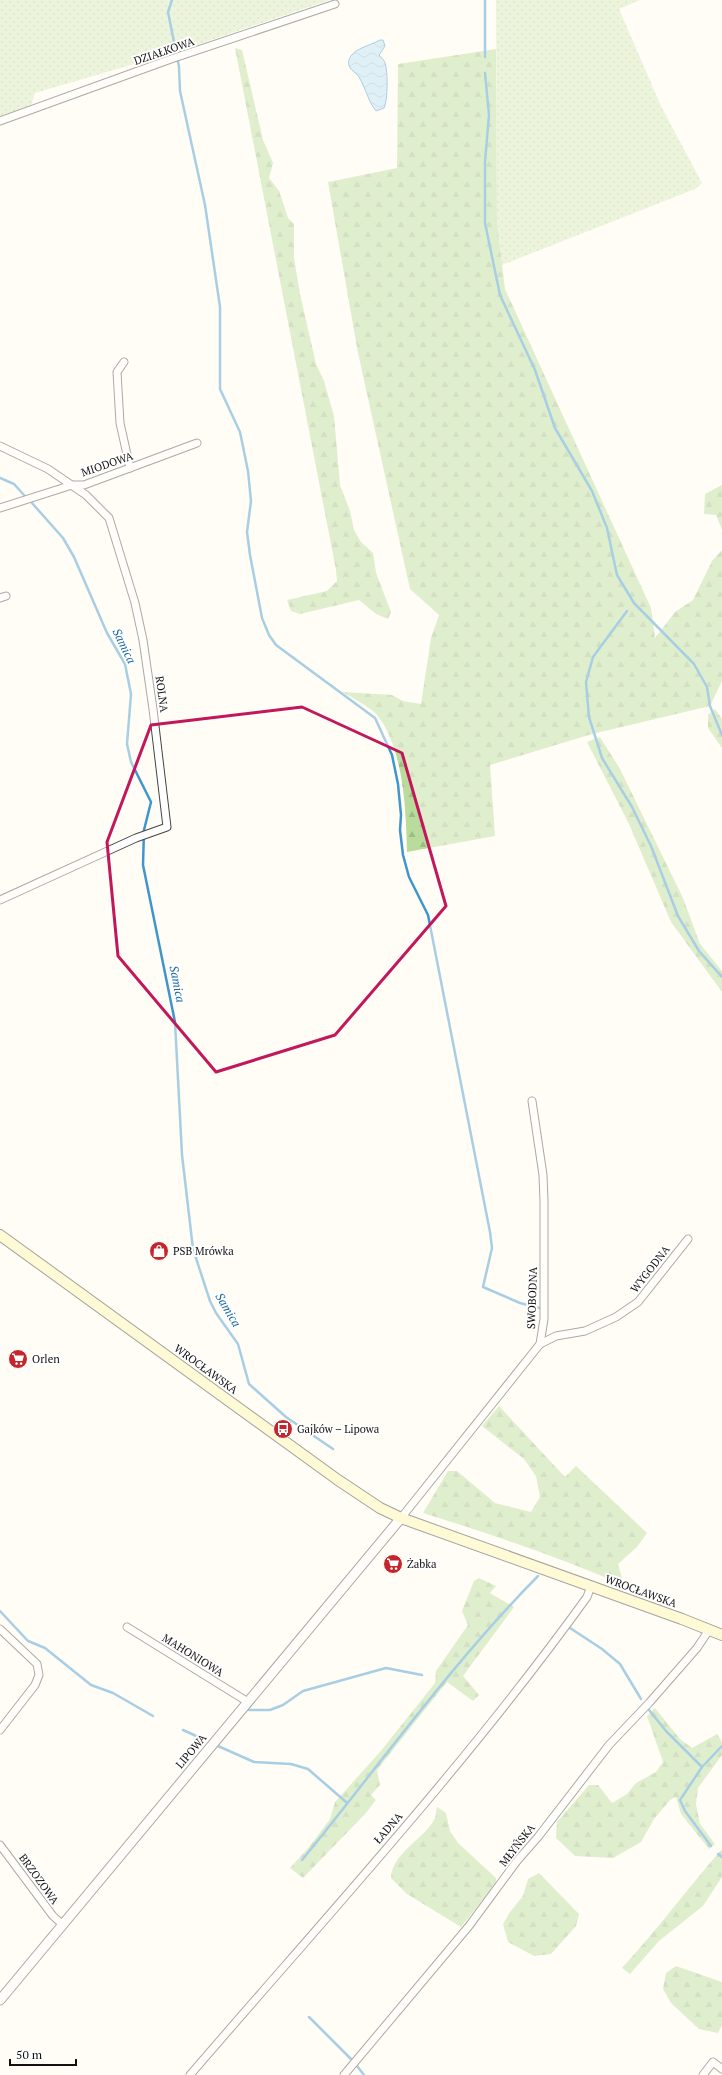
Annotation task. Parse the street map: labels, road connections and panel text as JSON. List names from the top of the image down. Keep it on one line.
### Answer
{"streets":{"main road":["WROCŁAWSKA"],"street":["DZIAŁKOWA","MIODOWA","ROLNA","WYGODNA","SWOBODNA","MAHONIOWA","LIPOWA","ŁADNA","MŁYŃSKA","BRZOZOWA"]},"crossings":[["MIODOWA","ROLNA"],["WYGODNA","SWOBODNA"],["SWOBODNA","WROCŁAWSKA"],["SWOBODNA","LIPOWA"],["WROCŁAWSKA","LIPOWA"],["WROCŁAWSKA","ŁADNA"],["WROCŁAWSKA","MŁYŃSKA"],["MAHONIOWA","LIPOWA"],["LIPOWA","BRZOZOWA"]],"water":["Samica"],"places":{"shop":["PSB Mrówka"],"supermarket":["Orlen","Żabka"],"bus stop":["Gajków – Lipowa"]},"scale_bar":"50 m"}
